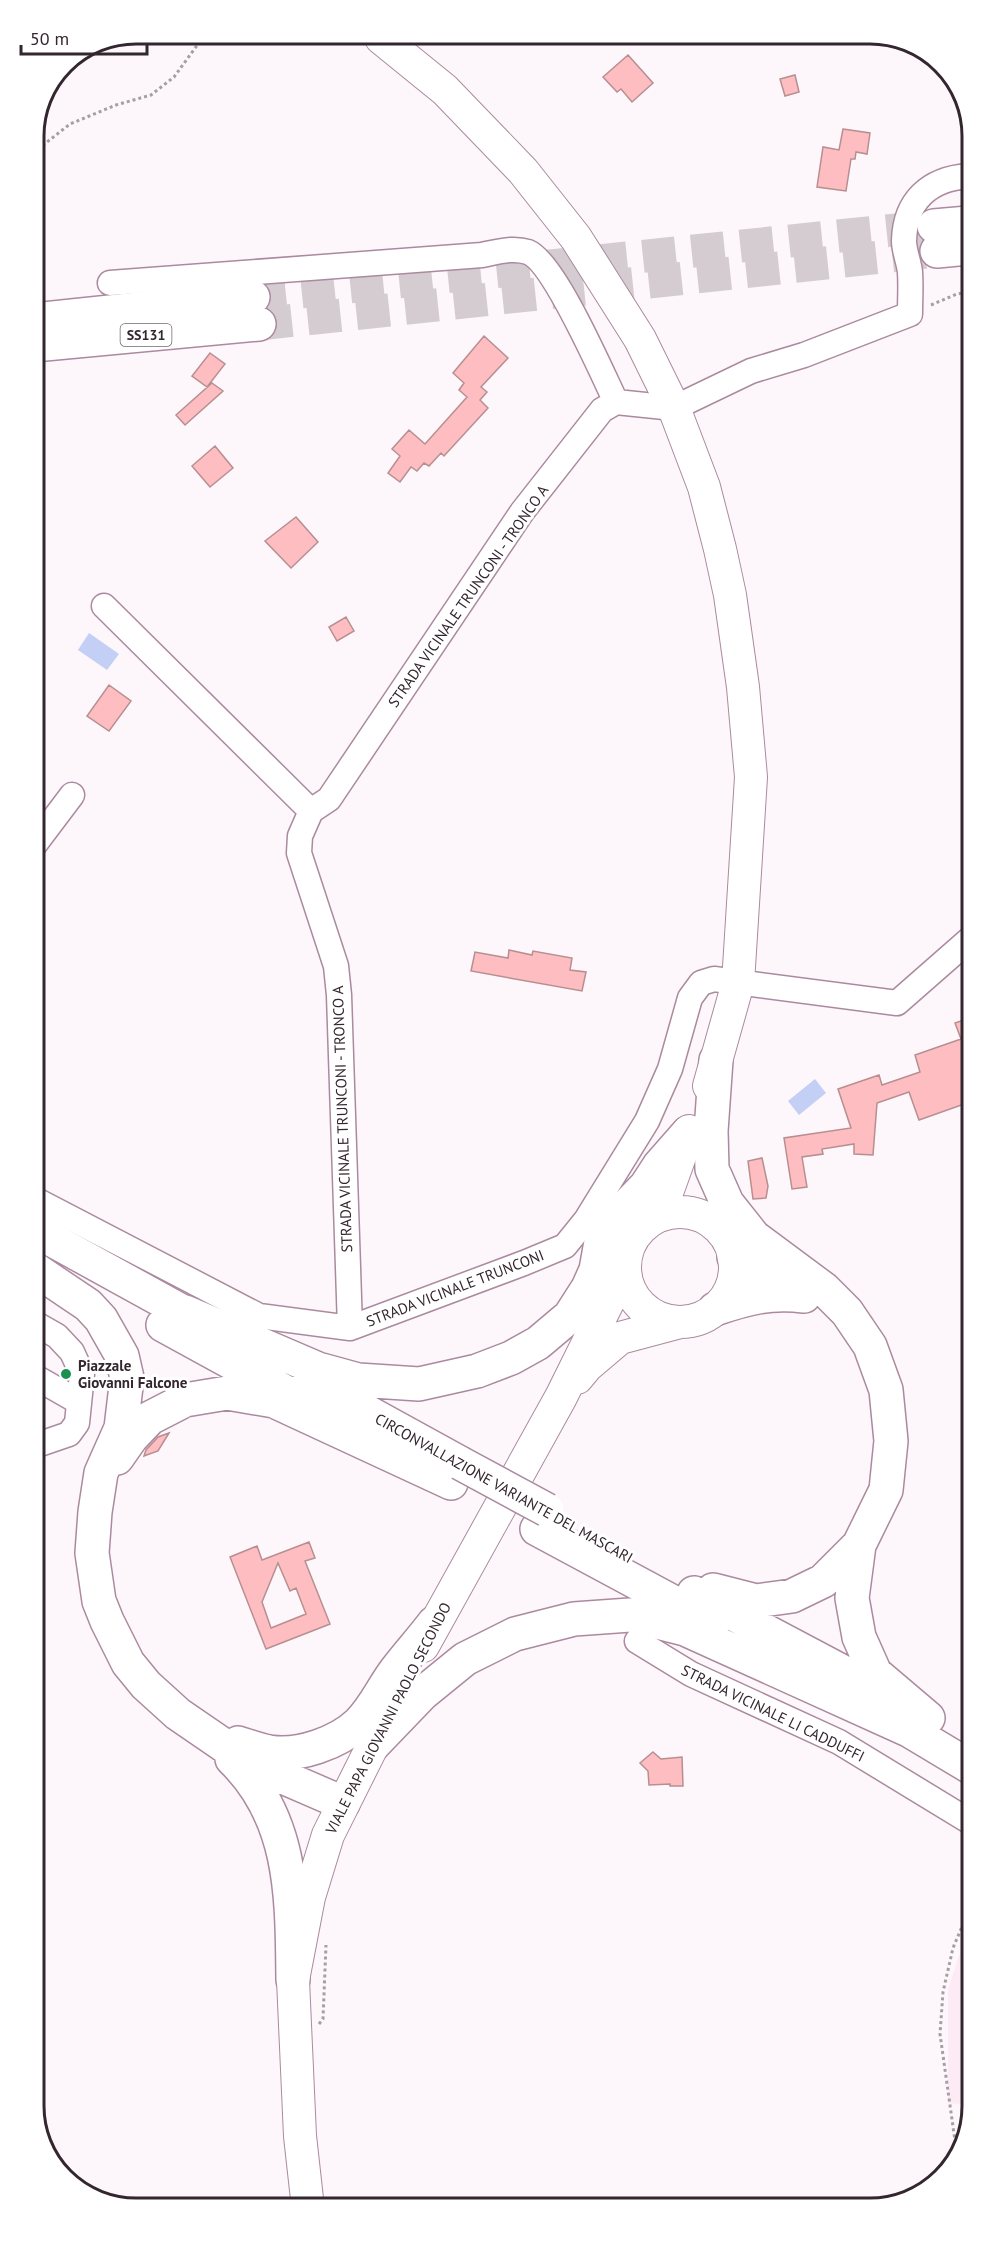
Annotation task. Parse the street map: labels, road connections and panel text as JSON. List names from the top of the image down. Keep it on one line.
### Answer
{"streets":{"highway":["SS131","CIRCONVALLAZIONE VARIANTE DEL MASCARI"],"main road":["VIALE PAPA GIOVANNI PAOLO SECONDO"],"street":["STRADA VICINALE TRUNCONI - TRONCO A","STRADA VICINALE TRUNCONI","STRADA VICINALE LI CADDUFFI"]},"crossings":[["STRADA VICINALE TRUNCONI - TRONCO A","STRADA VICINALE TRUNCONI"]],"places":["Piazzale Giovanni Falcone"],"scale_bar":"50 m"}
